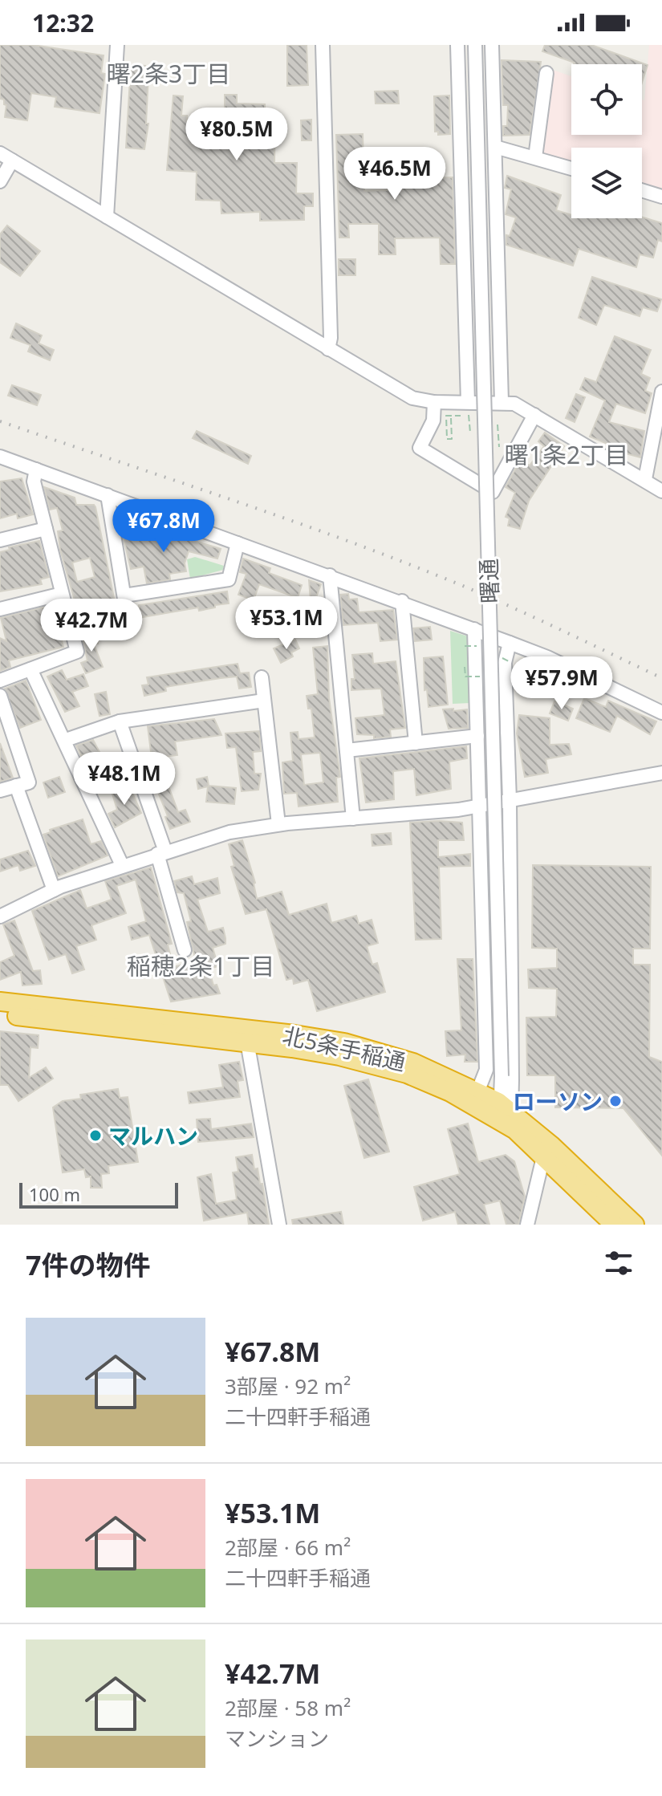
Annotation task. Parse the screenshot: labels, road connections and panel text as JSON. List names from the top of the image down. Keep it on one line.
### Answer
{"streets":{"highway":["北5条手稲通"],"street":["曙通"]},"crossings":[["曙通","北5条手稲通"]],"districts":["曙2条3丁目","曙1条2丁目","稲穂2条1丁目"],"places":["ローソン","マルハン"],"scale_bar":"100 m","page":{"status":"12:32","price":["¥80.5M","¥46.5M","¥67.8M","¥53.1M","¥42.7M","¥57.9M","¥48.1M"],"scale":"100 m","heading":"7件の物件","list":[{"name":"¥67.8M","note":"3部屋 · 92 m² · 二十四軒手稲通"},{"name":"¥53.1M","note":"2部屋 · 66 m² · 二十四軒手稲通"},{"name":"¥42.7M","note":"2部屋 · 58 m² · マンション"}]}}
